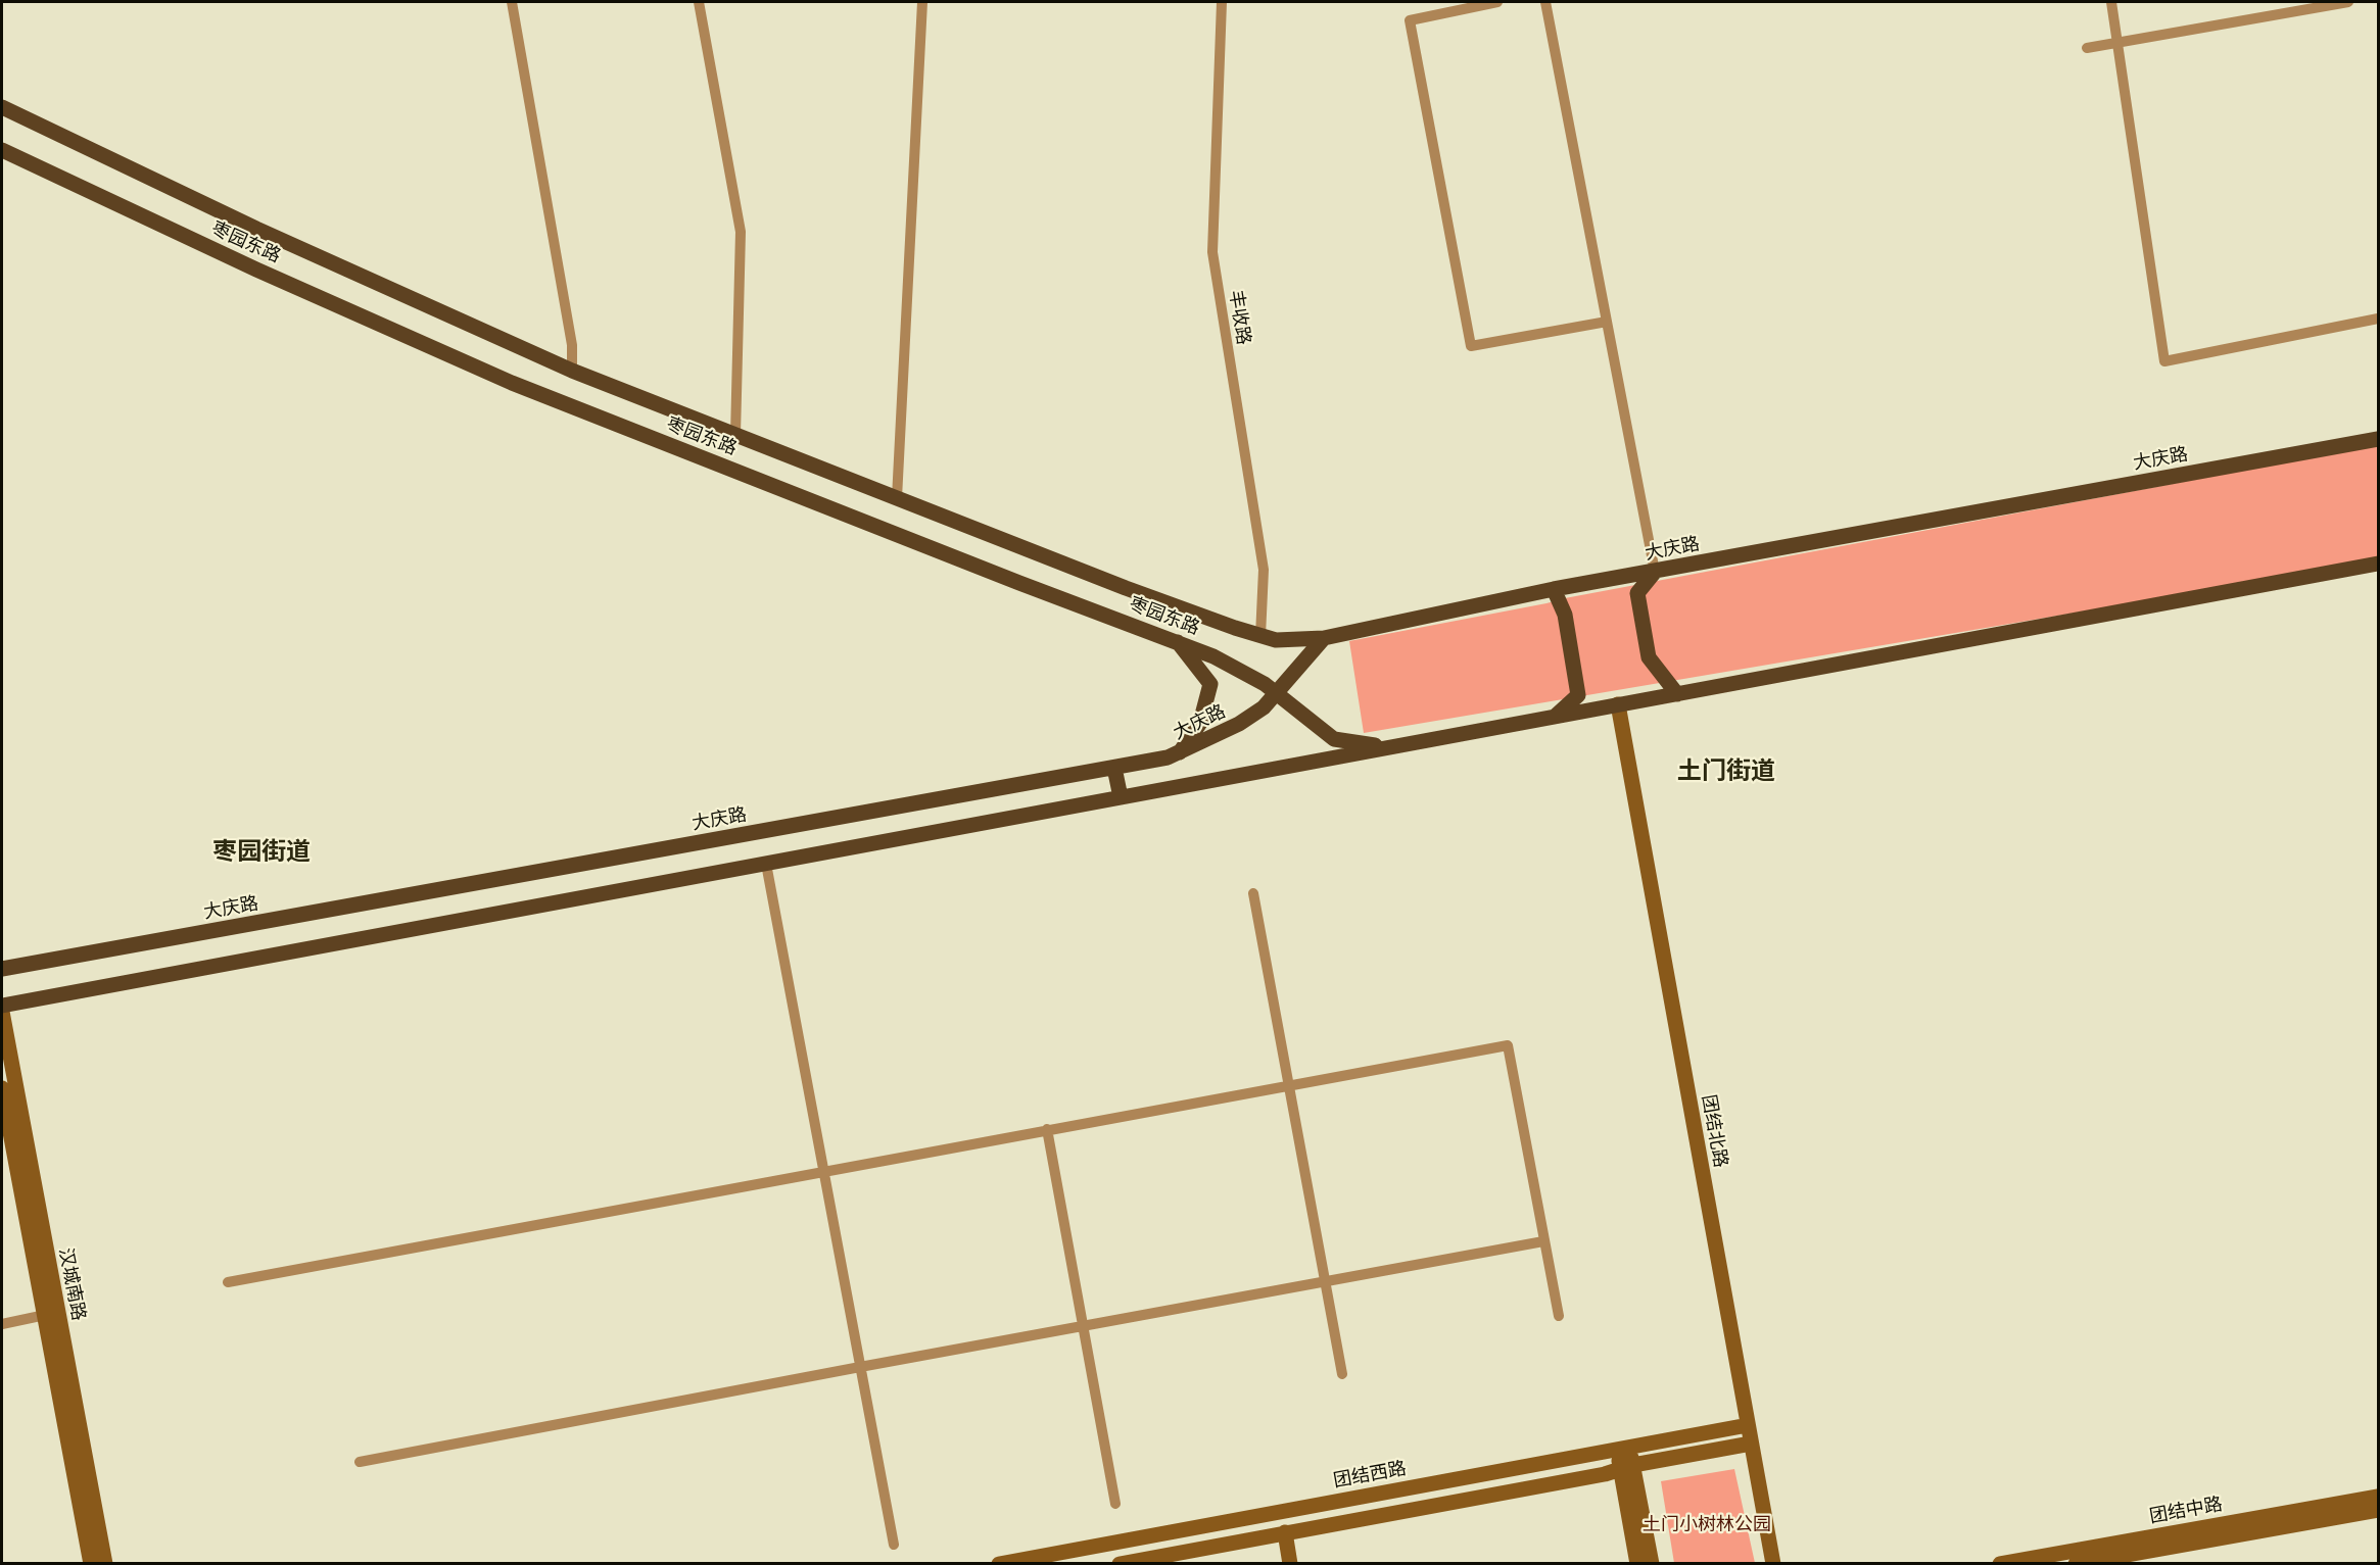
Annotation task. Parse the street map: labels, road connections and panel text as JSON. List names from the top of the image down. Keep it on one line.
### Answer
{"streets":{"main road":["枣园东路","大庆路"],"street":["丰收路","团结北路","汉城南路","团结西路","团结中路"]},"crossings":[["枣园东路","丰收路"],["枣园东路","大庆路"],["团结北路","团结西路"]],"districts":["土门街道","枣园街道"],"parks":["土门小树林公园"]}
